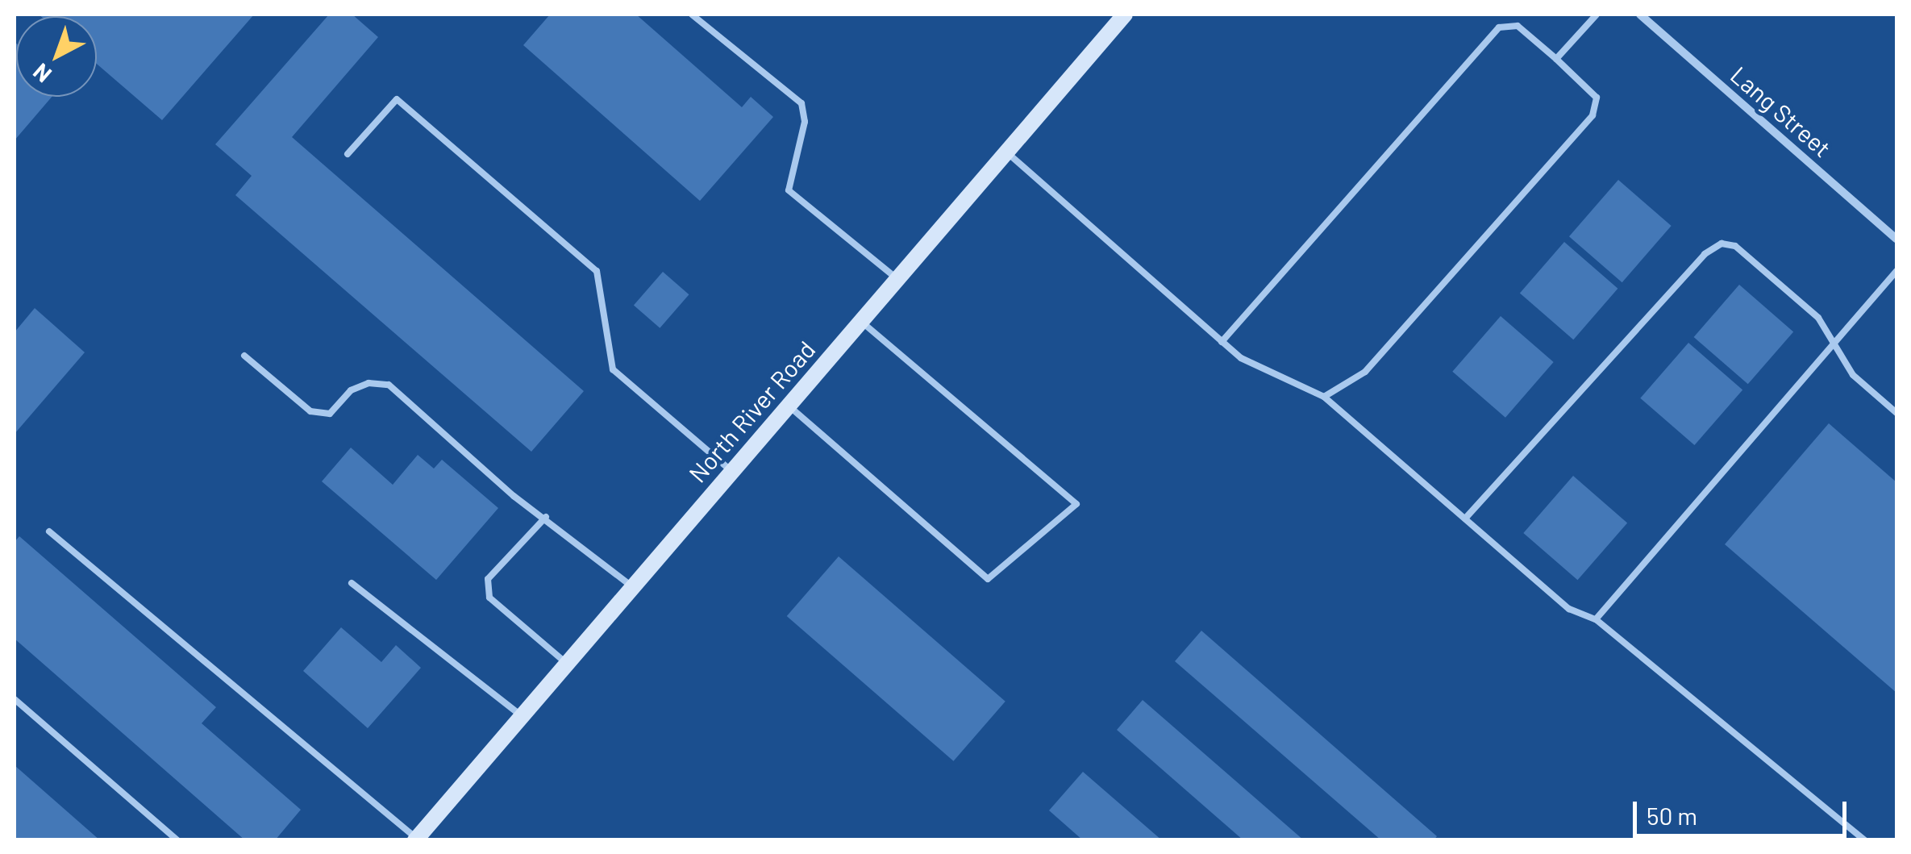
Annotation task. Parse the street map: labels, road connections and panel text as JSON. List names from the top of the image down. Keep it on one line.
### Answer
{"streets":{"street":["Lang Street","North River Road"]},"scale_bar":"50 m","north":"bottom left"}
